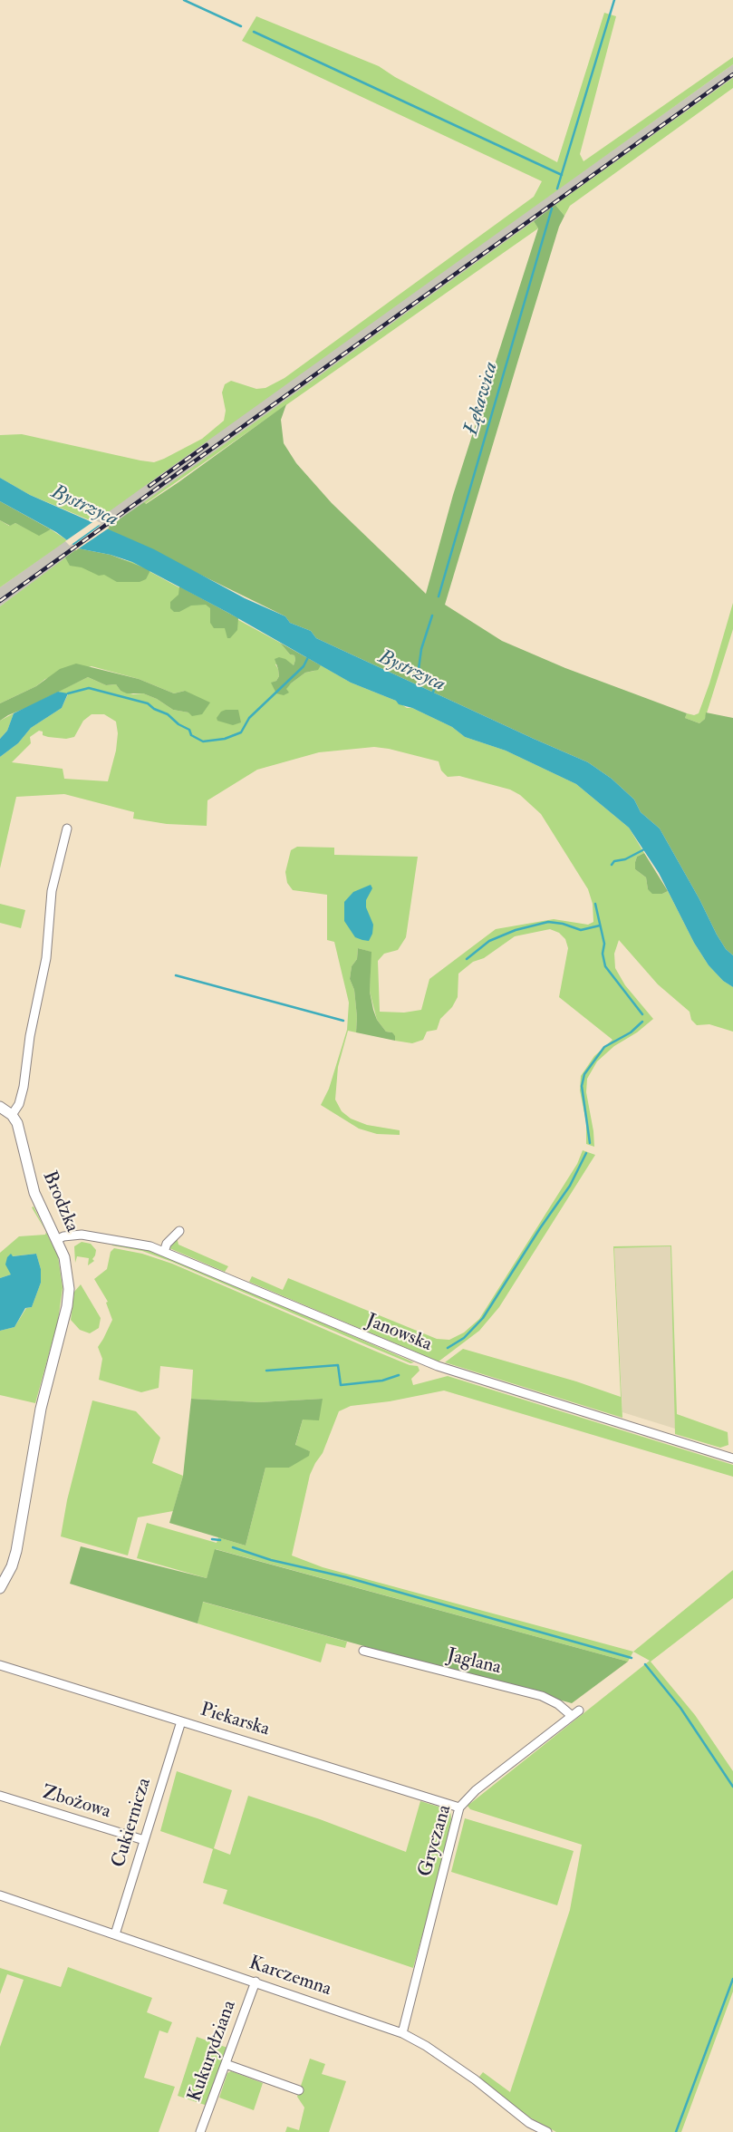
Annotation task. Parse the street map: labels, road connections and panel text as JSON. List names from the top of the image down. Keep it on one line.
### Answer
{"streets":{"street":["Brodzka","Janowska","Jaglana","Piekarska","Zbożowa","Cukiernicza","Gryczana","Karczemna","Kukurydziana"]},"crossings":[["Brodzka","Janowska"],["Jaglana","Gryczana"],["Piekarska","Cukiernicza"],["Piekarska","Gryczana"],["Zbożowa","Cukiernicza"],["Cukiernicza","Karczemna"],["Gryczana","Karczemna"],["Karczemna","Kukurydziana"]],"water":["Łękawica","Bystrzyca"]}
